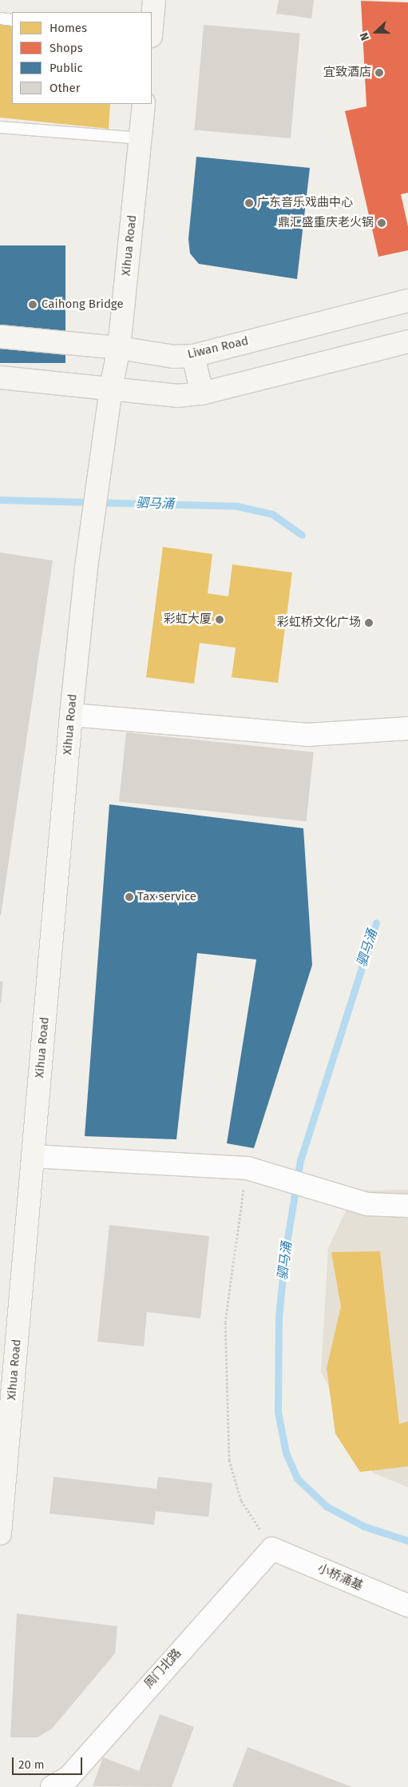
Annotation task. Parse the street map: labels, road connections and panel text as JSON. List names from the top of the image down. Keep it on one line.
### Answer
{"streets":{"main road":["Xihua Road","Liwan Road"],"street":["小桥涌基","周门北路"]},"crossings":[["Xihua Road","Liwan Road"],["小桥涌基","周门北路"]],"water":["驷马涌"],"places":["宜致酒店","广东音乐戏曲中心","鼎汇盛重庆老火锅","Caihong Bridge","彩虹大厦","彩虹桥文化广场","Tax service"],"legend":["Homes","Shops","Public","Other"],"scale_bar":"20 m","north":"left"}
